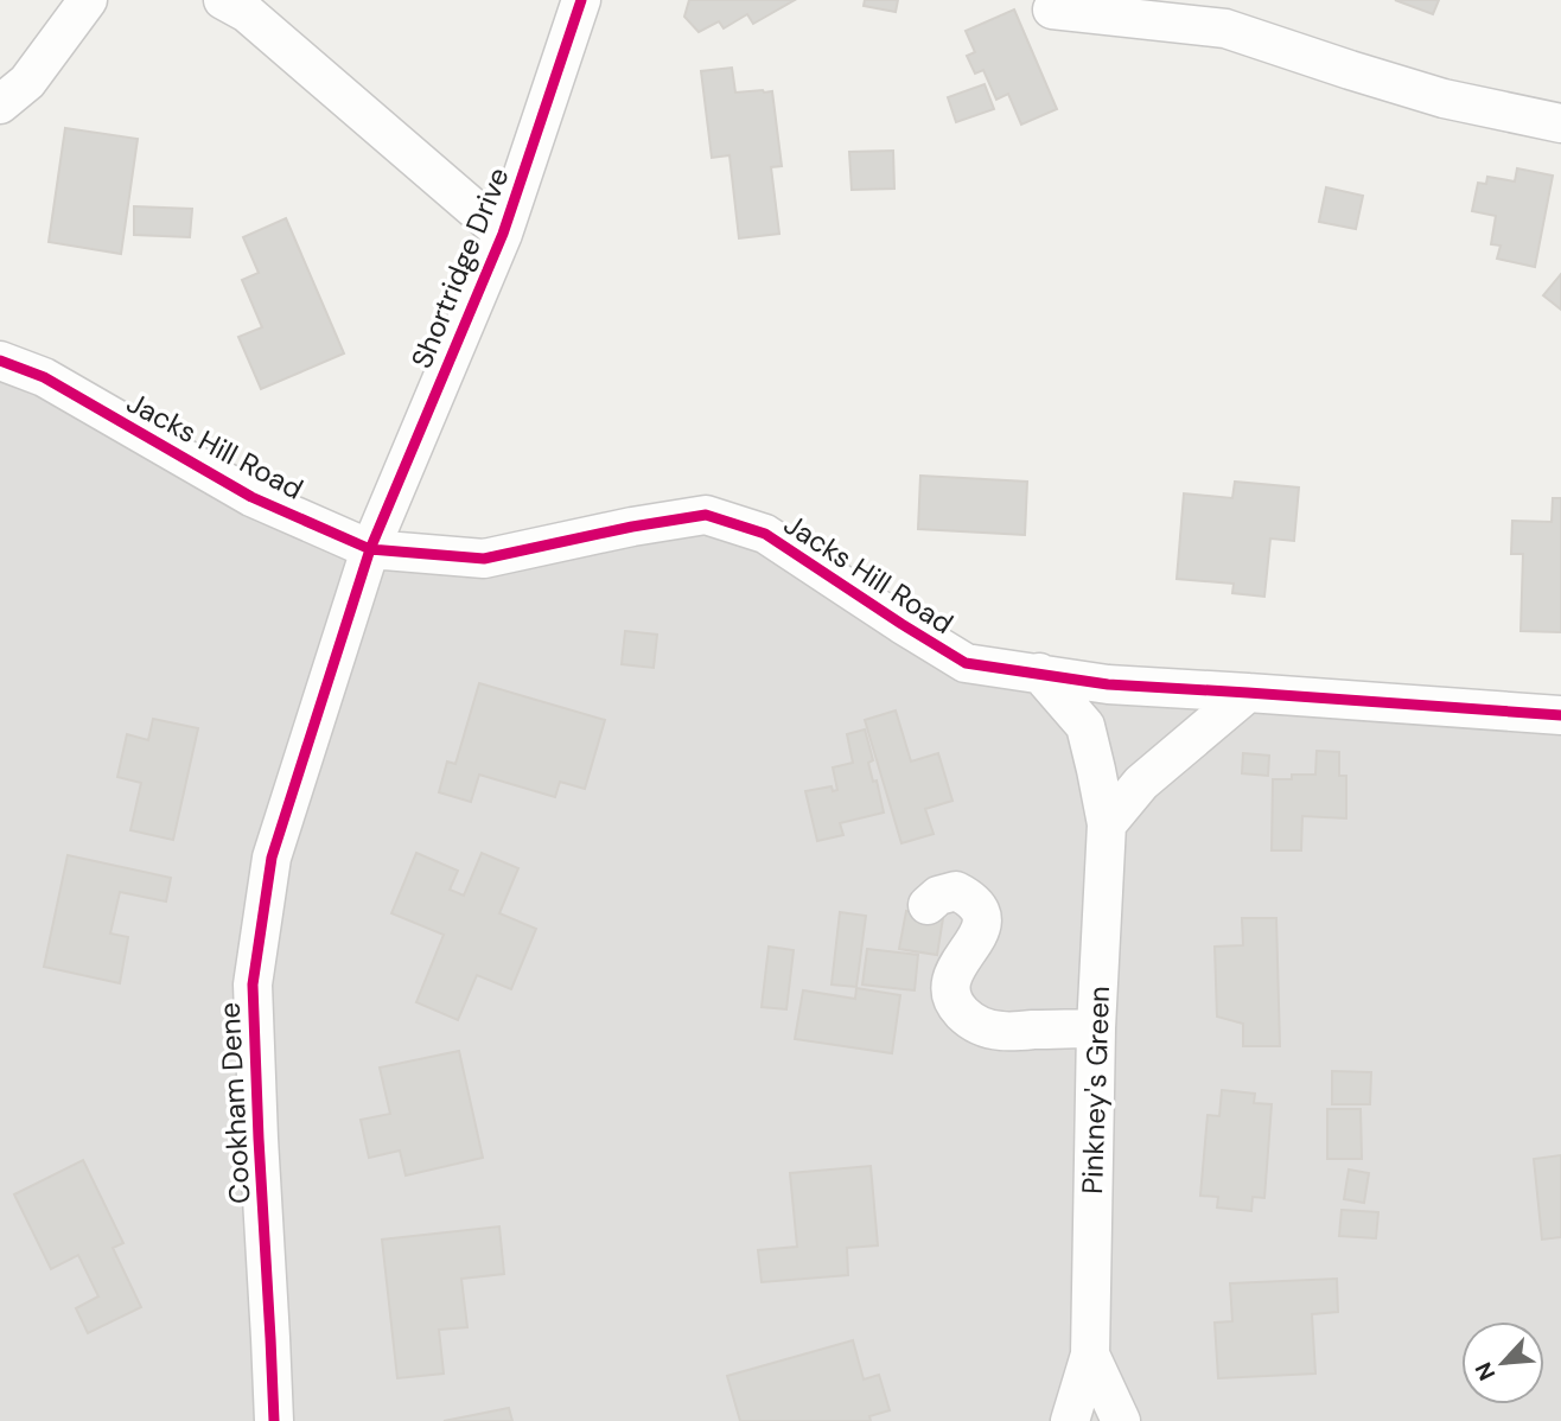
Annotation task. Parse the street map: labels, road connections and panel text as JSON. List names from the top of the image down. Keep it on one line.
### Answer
{"streets":{"street":["Shortridge Drive","Jacks Hill Road","Pinkney's Green","Cookham Dene"]},"crossings":[["Shortridge Drive","Jacks Hill Road"],["Shortridge Drive","Cookham Dene"],["Jacks Hill Road","Pinkney's Green"],["Jacks Hill Road","Cookham Dene"]],"north":"bottom left"}
